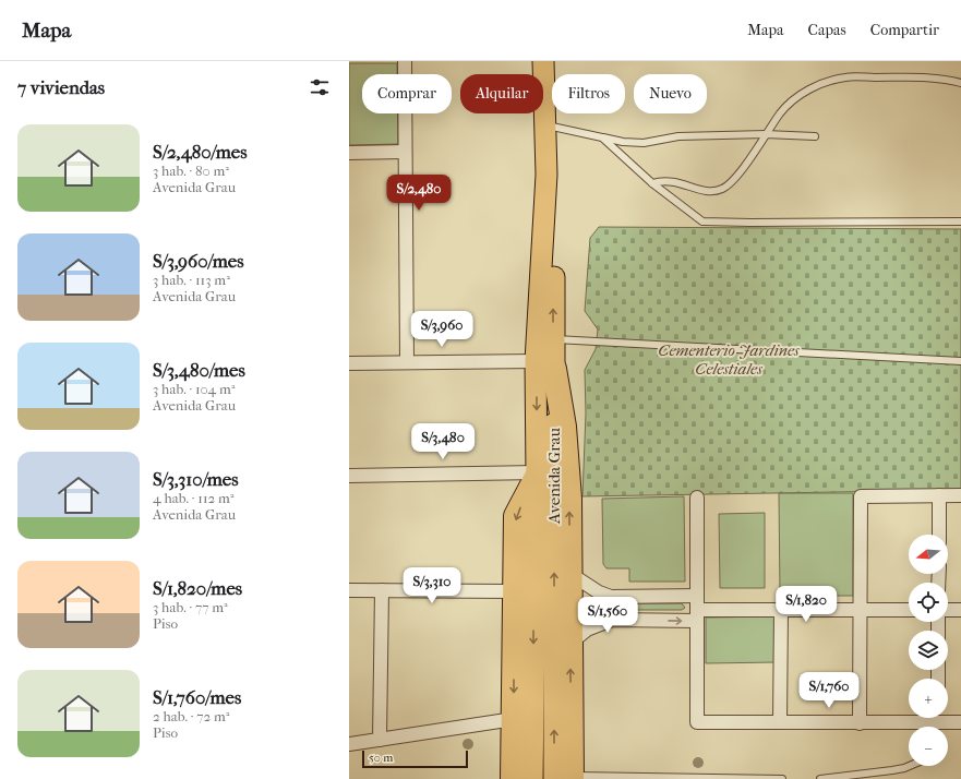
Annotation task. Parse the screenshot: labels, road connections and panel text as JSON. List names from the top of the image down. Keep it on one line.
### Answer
{"streets":{"main road":["Avenida Grau"]},"parks":["Cementerio Jardines Celestiales"],"scale_bar":"50 m","north":"left","page":{"header":"Mapa","nav":["Mapa","Capas","Compartir"],"heading":"7 viviendas","chip":["Comprar","Alquilar","Filtros","Nuevo"],"list":[{"name":"S/2,480/mes","note":"3 hab. · 80 m² · Avenida Grau"},{"name":"S/3,960/mes","note":"3 hab. · 113 m² · Avenida Grau"},{"name":"S/3,480/mes","note":"3 hab. · 104 m² · Avenida Grau"},{"name":"S/3,310/mes","note":"4 hab. · 112 m² · Avenida Grau"},{"name":"S/1,820/mes","note":"3 hab. · 77 m² · Piso"},{"name":"S/1,760/mes","note":"2 hab. · 72 m² · Piso"}],"price":["S/2,480","S/3,960","S/3,480","S/3,310","S/1,820","S/1,560","S/1,760"],"map_buttons":["+","−"],"scale":"50 m"}}
